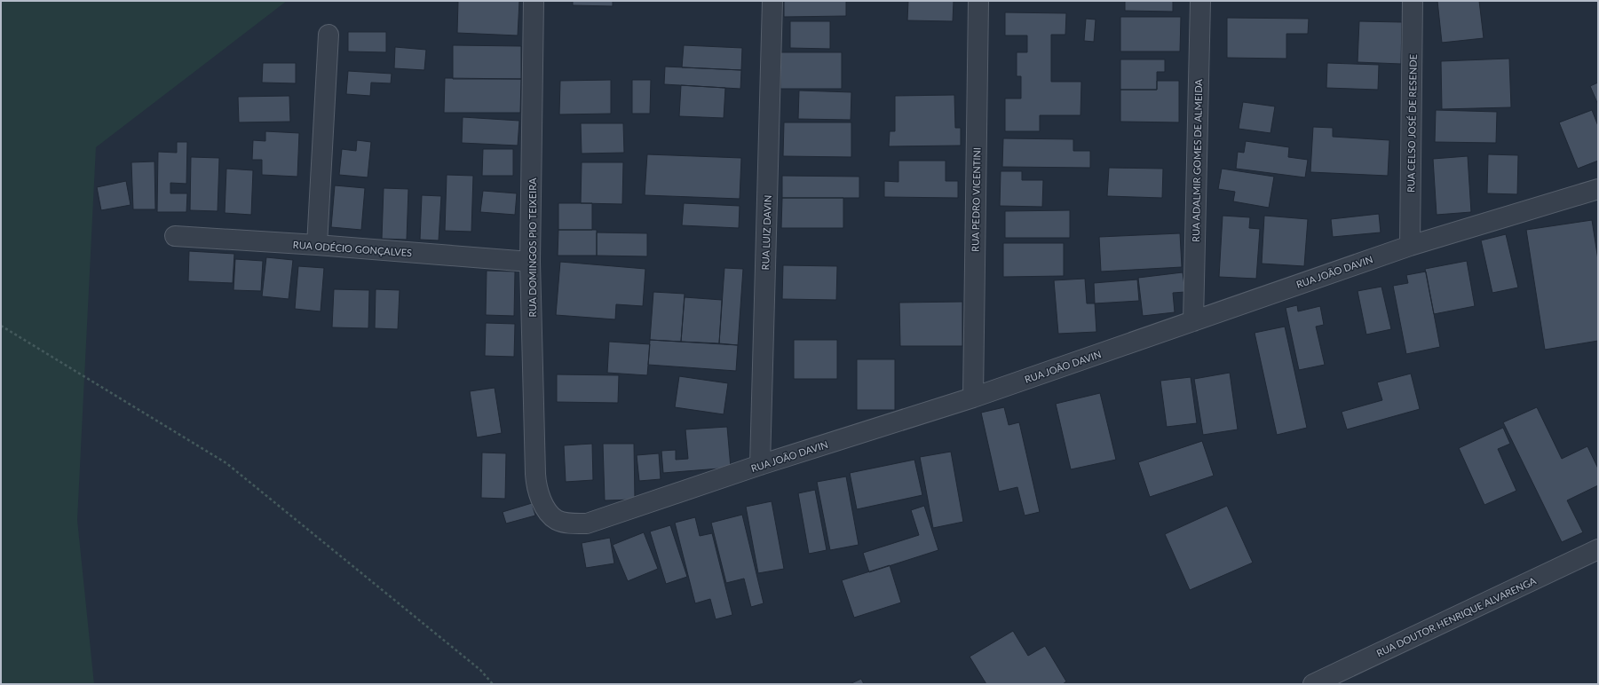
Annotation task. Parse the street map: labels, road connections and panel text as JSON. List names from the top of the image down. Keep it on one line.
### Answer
{"streets":{"street":["RUA CELSO JOSÉ DE RESENDE","RUA ADALMIR GOMES DE ALMEIDA","RUA PEDRO VICENTINI","RUA LUIZ DAVIN","RUA DOMINGOS PIO TEIXEIRA","RUA ODÉCIO GONÇALVES","RUA JOÃO DAVIN","RUA DOUTOR HENRIQUE ALVARENGA"]},"crossings":[["RUA CELSO JOSÉ DE RESENDE","RUA JOÃO DAVIN"],["RUA ADALMIR GOMES DE ALMEIDA","RUA JOÃO DAVIN"],["RUA PEDRO VICENTINI","RUA JOÃO DAVIN"],["RUA LUIZ DAVIN","RUA JOÃO DAVIN"],["RUA DOMINGOS PIO TEIXEIRA","RUA ODÉCIO GONÇALVES"],["RUA DOMINGOS PIO TEIXEIRA","RUA JOÃO DAVIN"]]}
